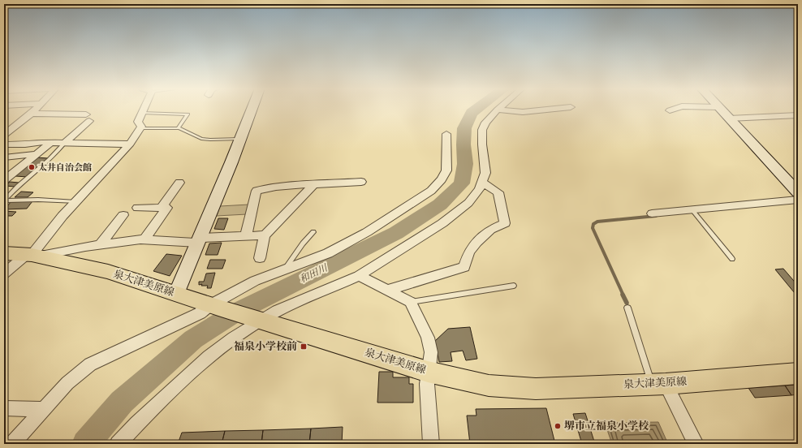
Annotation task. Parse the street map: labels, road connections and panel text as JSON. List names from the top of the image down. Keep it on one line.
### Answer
{"streets":{"main road":["泉大津美原線"]},"water":["和田川"],"places":{"other":["太井自治会館","堺市立福泉小学校"],"transit":["福泉小学校前"]}}
